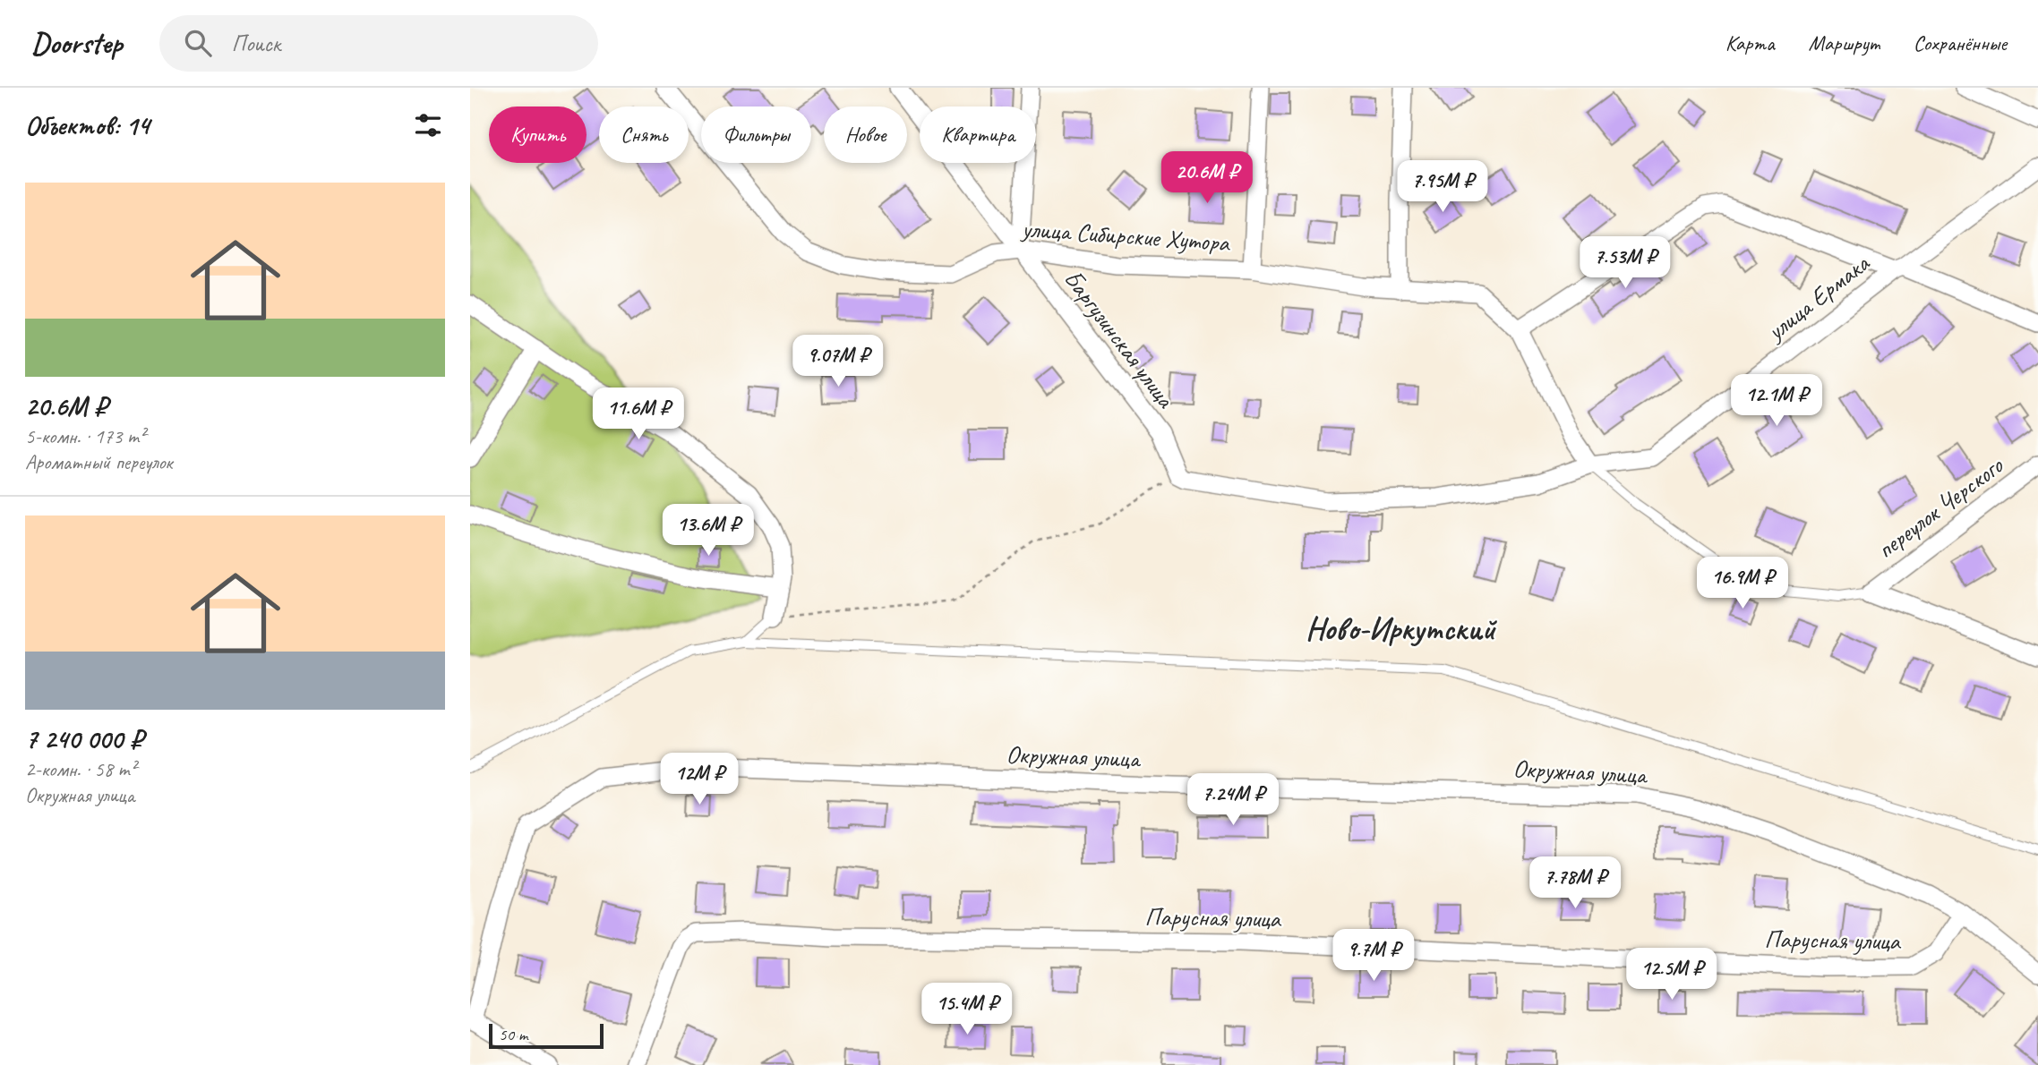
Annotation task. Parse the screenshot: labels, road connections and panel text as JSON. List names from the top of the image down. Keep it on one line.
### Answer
{"streets":{"street":["улица Сибирские Хутора","улица Ермака","Баргузинская улица","переулок Черского","Окружная улица","Парусная улица"]},"crossings":[["улица Сибирские Хутора","Баргузинская улица"],["улица Ермака","Баргузинская улица"],["Окружная улица","Парусная улица"]],"districts":["Ново-Иркутский"],"scale_bar":"50 m","page":{"header":"Doorstep","search":"Поиск","nav":["Карта","Маршрут","Сохранённые"],"heading":"Объектов: 14","chip":["Купить","Снять","Фильтры","Новое","Квартира"],"price":["20.6M ₽","7.95M ₽","7.53M ₽","9.07M ₽","12.1M ₽","11.6M ₽","13.6M ₽","16.9M ₽","12M ₽","7.24M ₽","7.78M ₽","9.7M ₽","12.5M ₽","15.4M ₽"],"list":[{"name":"20.6M ₽","note":"5-комн. · 173 m² · Ароматный переулок"},{"name":"7 240 000 ₽","note":"2-комн. · 58 m² · Окружная улица"}],"scale":"50 m"}}
